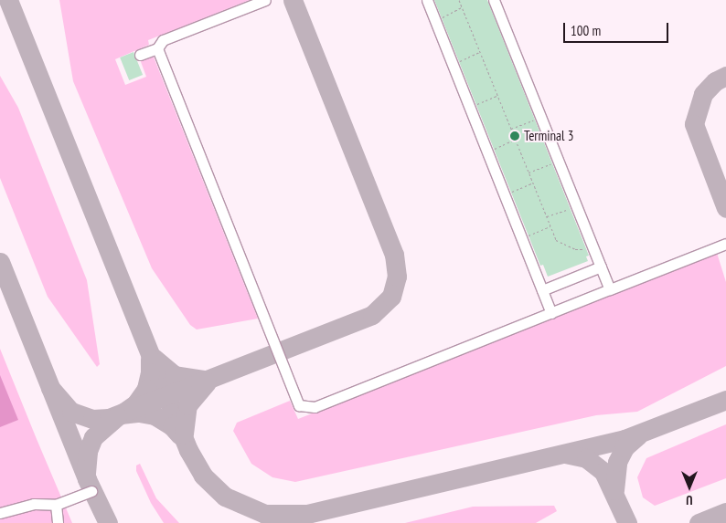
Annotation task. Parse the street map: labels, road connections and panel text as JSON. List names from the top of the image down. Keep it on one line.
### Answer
{"places":["Terminal 3"],"scale_bar":"100 m","north":"bottom"}
